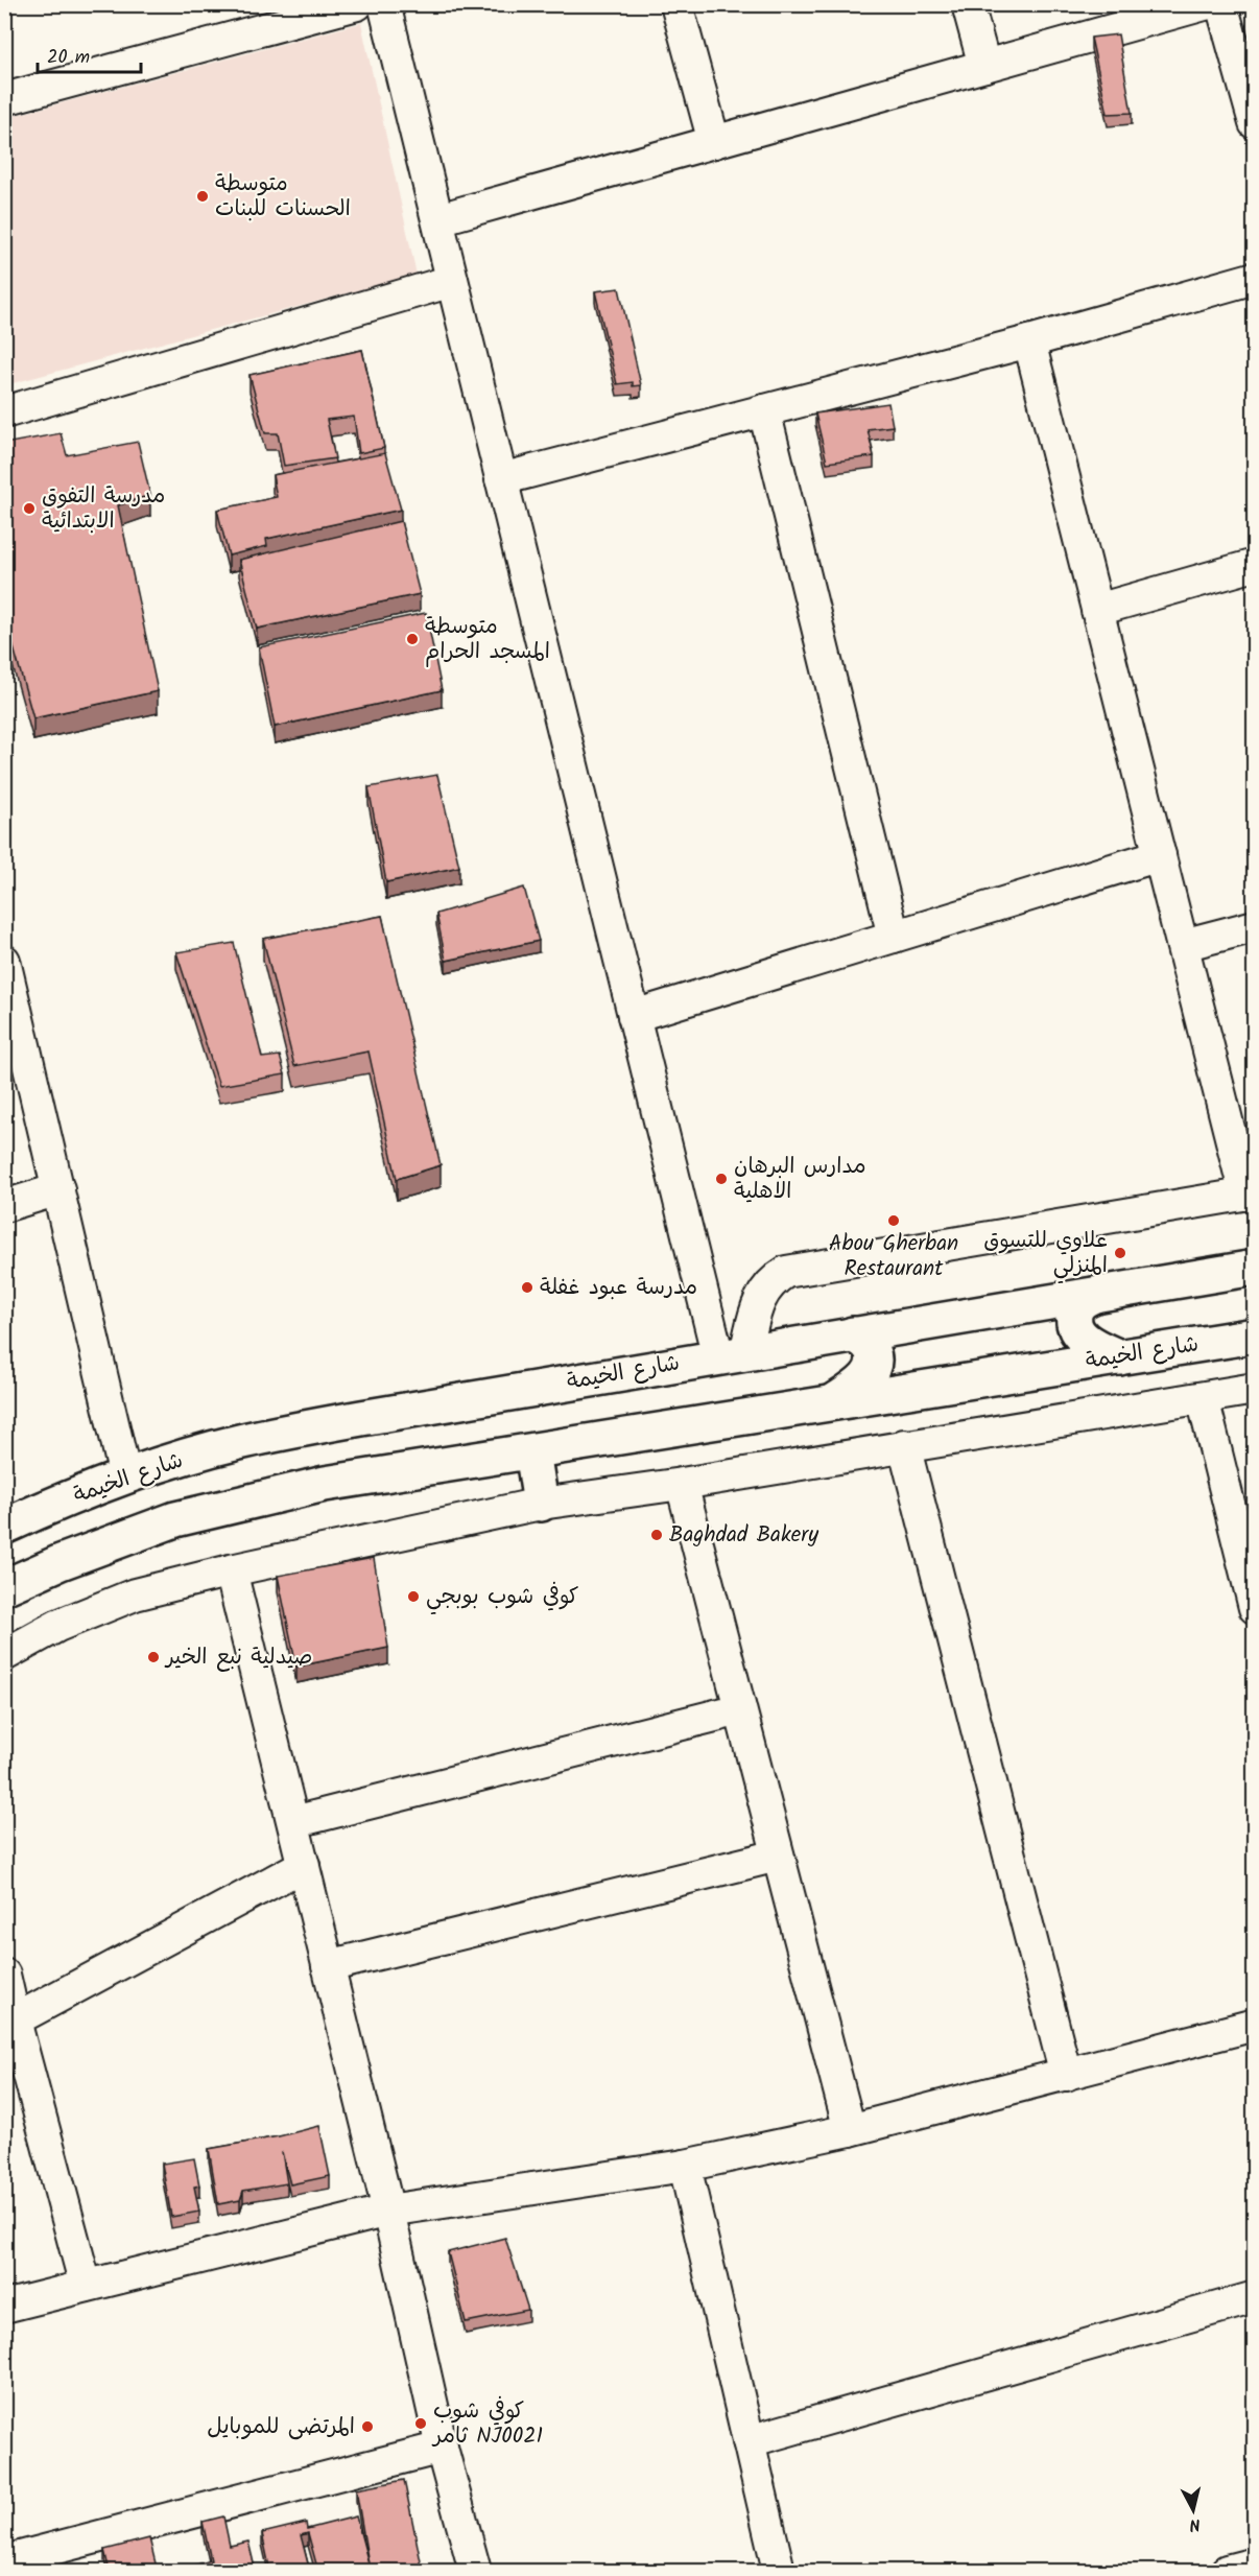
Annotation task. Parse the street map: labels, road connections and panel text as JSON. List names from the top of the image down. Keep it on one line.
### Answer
{"streets":{"street":["شارع الخيمة"]},"places":["متوسطة الحسنات للبنات","مدرسة التفوق الابتدائية","متوسطة المسجد الحرام","مدارس البرهان الاهلية","Abou Gherban Restaurant","علاوي للتسوق المنزلي","مدرسة عبود غفلة","Baghdad Bakery","كوفي شوب بوبجي","صيدلية نبع الخير","كوفي شوب ثامر NJ0021","المرتضى للموبايل"],"scale_bar":"20 m","north":"bottom"}
